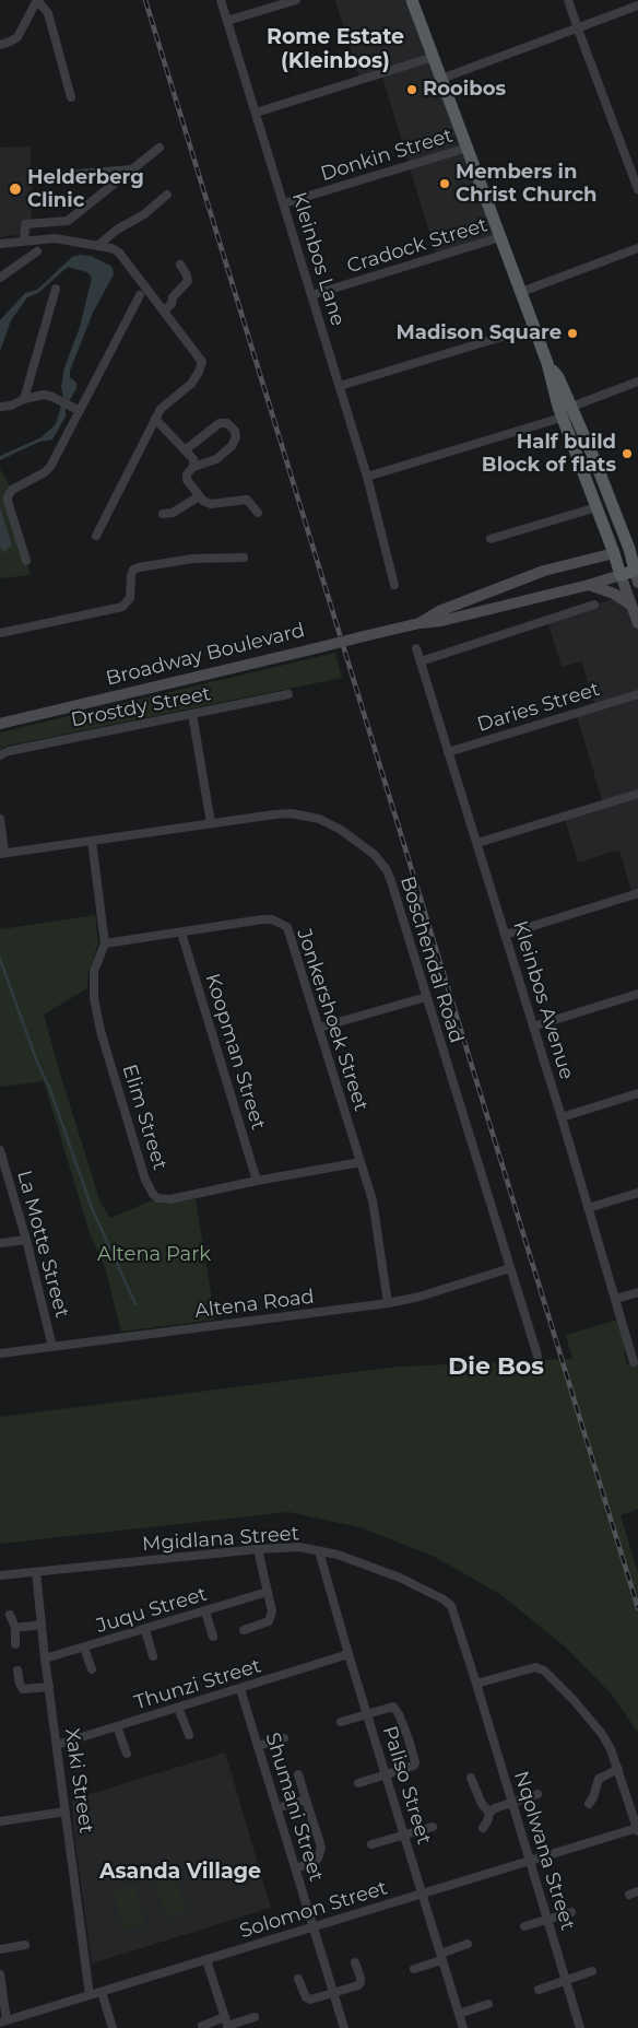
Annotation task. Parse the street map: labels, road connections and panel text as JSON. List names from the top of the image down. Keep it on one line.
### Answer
{"streets":{"main road":["Broadway Boulevard"],"street":["Donkin Street","Cradock Street","Kleinbos Lane","Drostdy Street","Daries Street","Boschendal Road","Kleinbos Avenue","Jonkershoek Street","Koopman Street","Elim Street","La Motte Street","Altena Road","Mgidlana Street","Juqu Street","Thunzi Street","Xaki Street","Paliso Street","Shumani Street","Nqolwana Street","Solomon Street"]},"crossings":[["Donkin Street","Kleinbos Lane"],["Cradock Street","Kleinbos Lane"],["Daries Street","Kleinbos Avenue"],["Boschendal Road","Elim Street"],["Boschendal Road","Altena Road"],["Jonkershoek Street","Koopman Street"],["Jonkershoek Street","Elim Street"],["Jonkershoek Street","Altena Road"],["Koopman Street","Elim Street"],["La Motte Street","Altena Road"],["Mgidlana Street","Xaki Street"],["Mgidlana Street","Paliso Street"],["Mgidlana Street","Nqolwana Street"],["Juqu Street","Xaki Street"],["Thunzi Street","Xaki Street"],["Thunzi Street","Paliso Street"],["Thunzi Street","Shumani Street"],["Xaki Street","Solomon Street"],["Paliso Street","Solomon Street"],["Shumani Street","Solomon Street"],["Nqolwana Street","Solomon Street"]],"districts":["Rome Estate (Kleinbos)","Die Bos","Asanda Village"],"parks":["Altena Park"],"places":["Rooibos","Members in Christ Church","Helderberg Clinic","Madison Square","Half build Block of flats"]}
